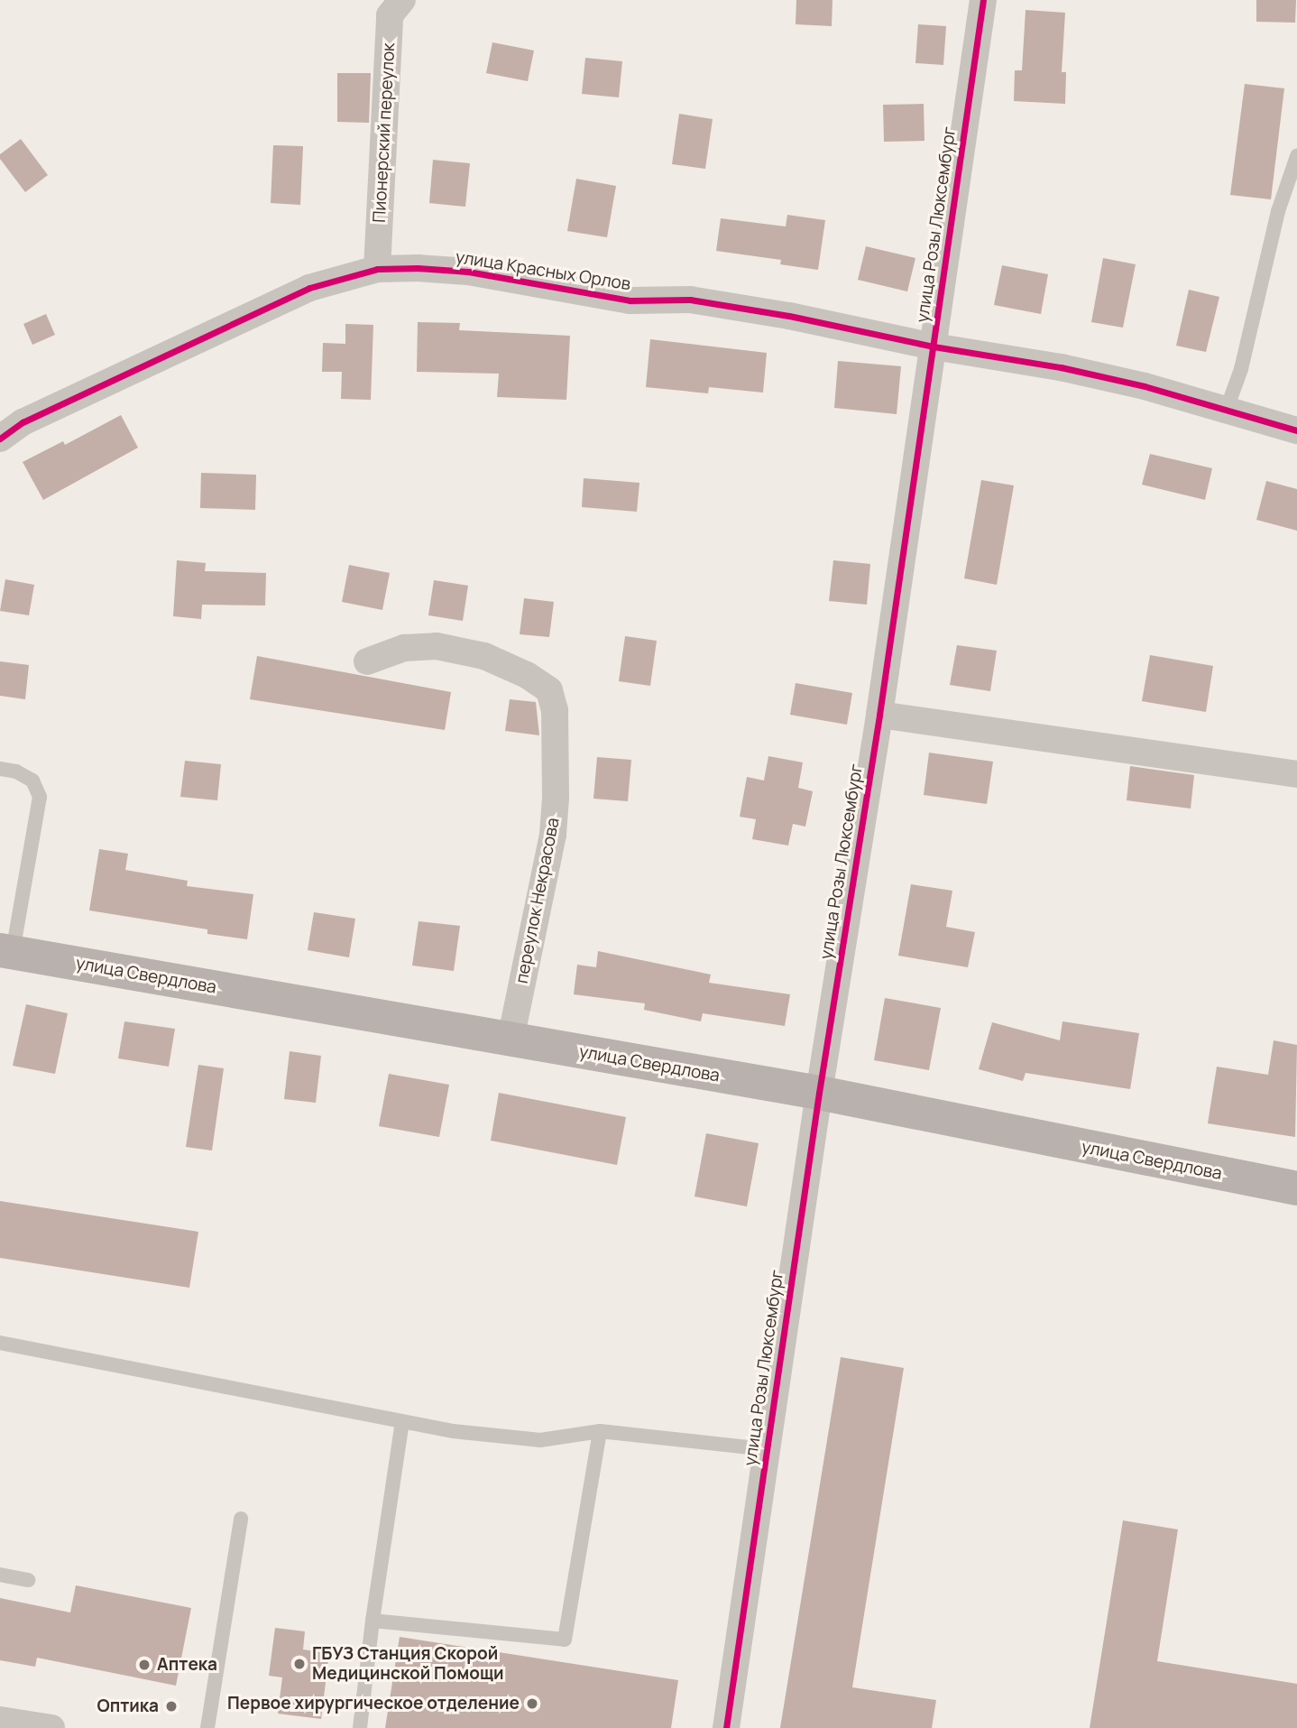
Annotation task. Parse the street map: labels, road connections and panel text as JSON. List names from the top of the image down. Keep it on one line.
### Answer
{"streets":{"main road":["улица Свердлова"],"street":["Пионерский переулок","улица Розы Люксембург","улица Красных Орлов","переулок Некрасова"]},"crossings":[["Пионерский переулок","улица Красных Орлов"],["улица Розы Люксембург","улица Красных Орлов"],["улица Розы Люксембург","улица Свердлова"],["переулок Некрасова","улица Свердлова"]],"places":["ГБУЗ Станция Скорой Медицинской Помощи","Аптека","Первое хирургическое отделение","Оптика"]}
